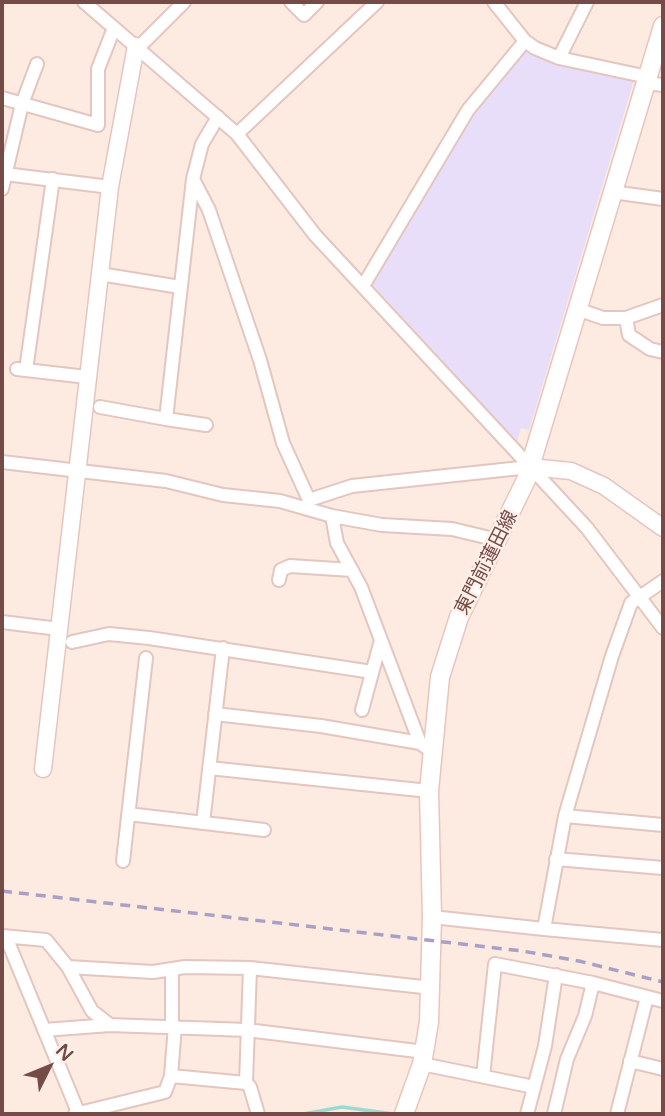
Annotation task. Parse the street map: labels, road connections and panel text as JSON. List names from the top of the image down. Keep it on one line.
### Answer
{"streets":{"main road":["東門前蓮田線"]},"north":"top right"}
